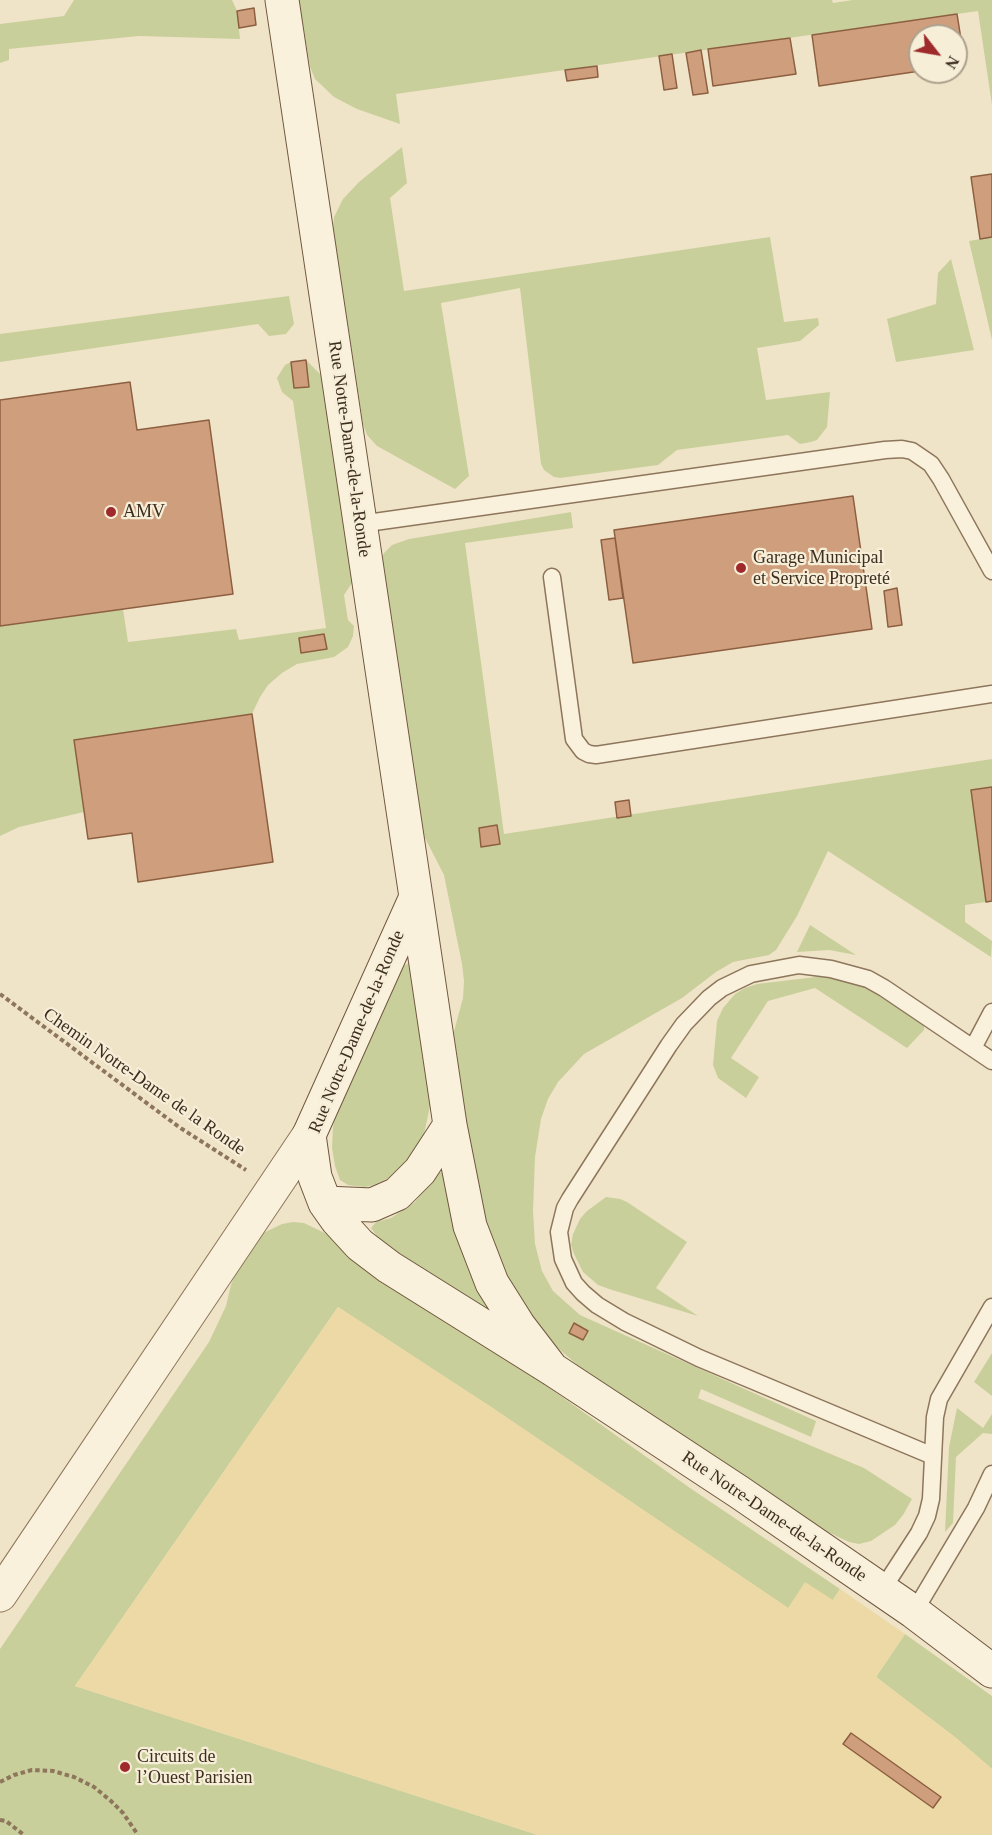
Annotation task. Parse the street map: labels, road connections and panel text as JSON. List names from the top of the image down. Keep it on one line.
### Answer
{"streets":{"main road":["Rue Notre-Dame-de-la-Ronde"],"path":["Chemin Notre-Dame de la Ronde"]},"places":["AMV","Garage Municipal et Service Propreté","Circuits de l’Ouest Parisien"],"north":"bottom right"}
